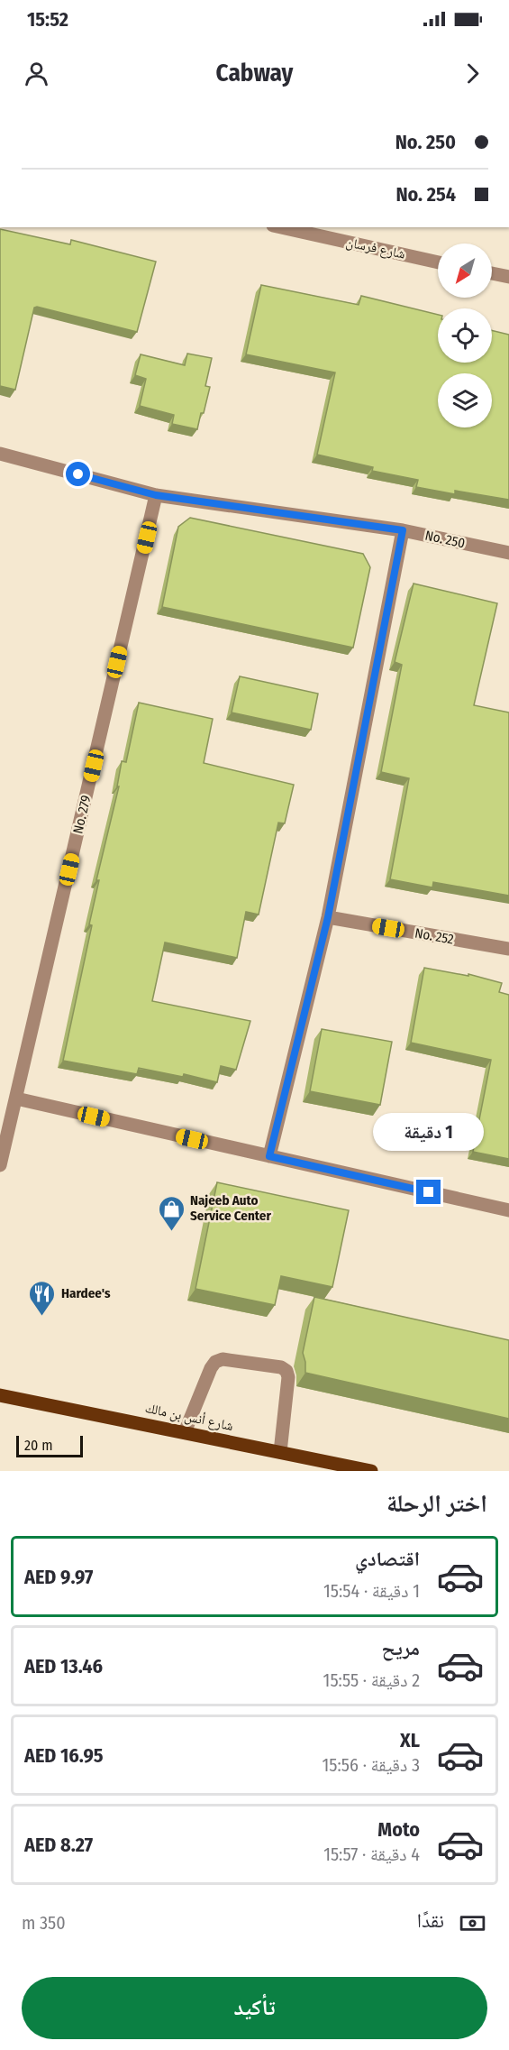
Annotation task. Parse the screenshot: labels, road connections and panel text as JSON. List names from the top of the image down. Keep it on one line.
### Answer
{"streets":{"main road":["شارع أنس بن مالك"],"street":["شارع فرسان","No. 250","No. 279","No. 252"]},"crossings":[["No. 250","No. 279"]],"places":{"shop":["Najeeb Auto Service Center"],"restaurant":["Hardee's"]},"scale_bar":"20 m","north":"bottom left","page":{"status":"15:52","header":"Cabway","banner":["No. 250","No. 254"],"bubble":"1 دقيقة","scale":"20 m","heading":"اختر الرحلة","list":[{"name":"اقتصادي","note":"1 دقيقة · 15:54","value":"AED 9.97"},{"name":"مريح","note":"2 دقيقة · 15:55","value":"AED 13.46"},{"name":"XL","note":"3 دقيقة · 15:56","value":"AED 16.95"},{"name":"Moto","note":"4 دقيقة · 15:57","value":"AED 8.27"}],"pay":["نقدًا","350 m"],"buttons":"تأكيد"}}
